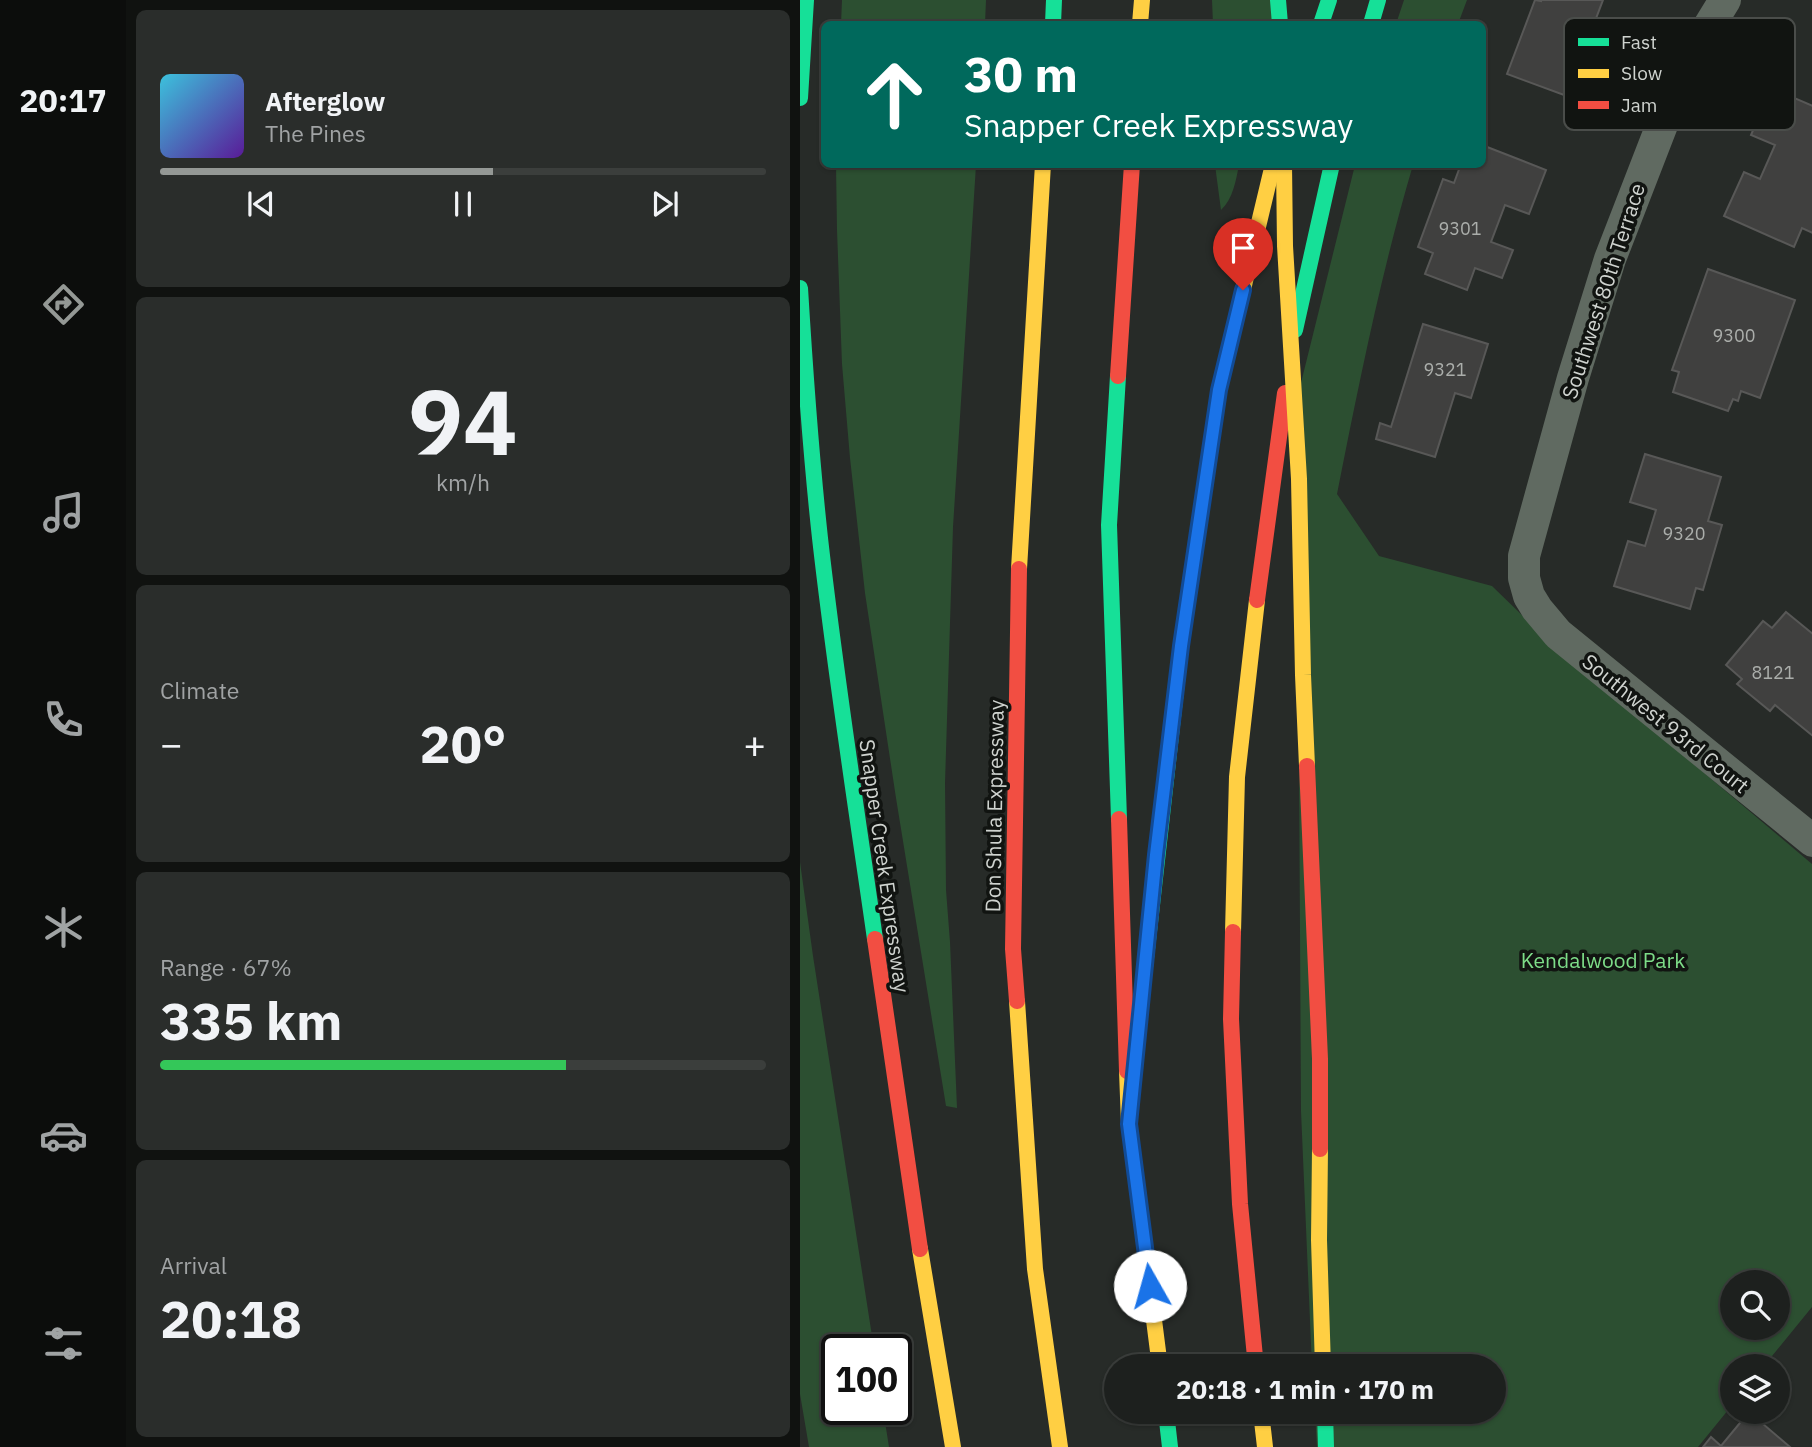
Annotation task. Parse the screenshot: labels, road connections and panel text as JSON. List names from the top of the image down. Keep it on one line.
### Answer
{"streets":{"highway":["Don Shula Expressway","Snapper Creek Expressway"],"street":["Southwest 80th Terrace","Southwest 93rd Court"]},"crossings":[["Southwest 80th Terrace","Southwest 93rd Court"]],"parks":["Kendalwood Park"],"house_numbers":["9301","9300","9321","9320","8121"],"legend":["Fast","Slow","Jam"],"page":{"tabs":"20:17","turn":["30 m","Snapper Creek Expressway"],"song":["Afterglow","The Pines"],"tile":[["94","km/h"],"Climate",["Range · 67%","335 km"],["Arrival","20:18"]],"heat":["−","20°","+"],"limit":"100","trip":"20:18 · 1 min · 170 m"}}
